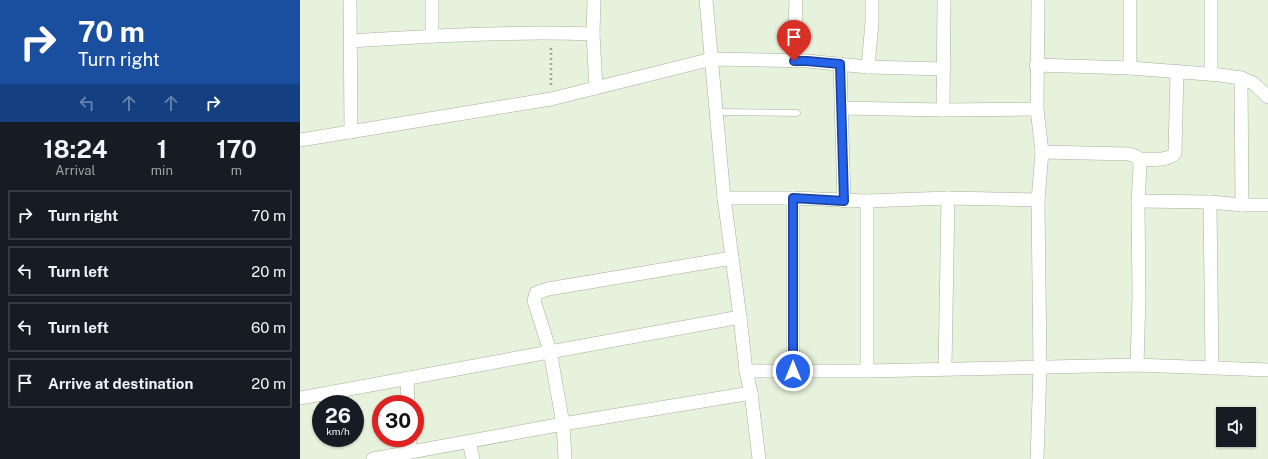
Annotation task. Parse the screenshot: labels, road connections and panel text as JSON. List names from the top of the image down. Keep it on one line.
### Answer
{"page":{"turn":["70 m","Turn right"],"eta":["18:24","Arrival","1","min","170","m"],"list":[{"name":"Turn right","value":"70 m"},{"name":"Turn left","value":"20 m"},{"name":"Turn left","value":"60 m"},{"name":"Arrive at destination","value":"20 m"}],"speed":"26 km/h","limit":"30"}}
